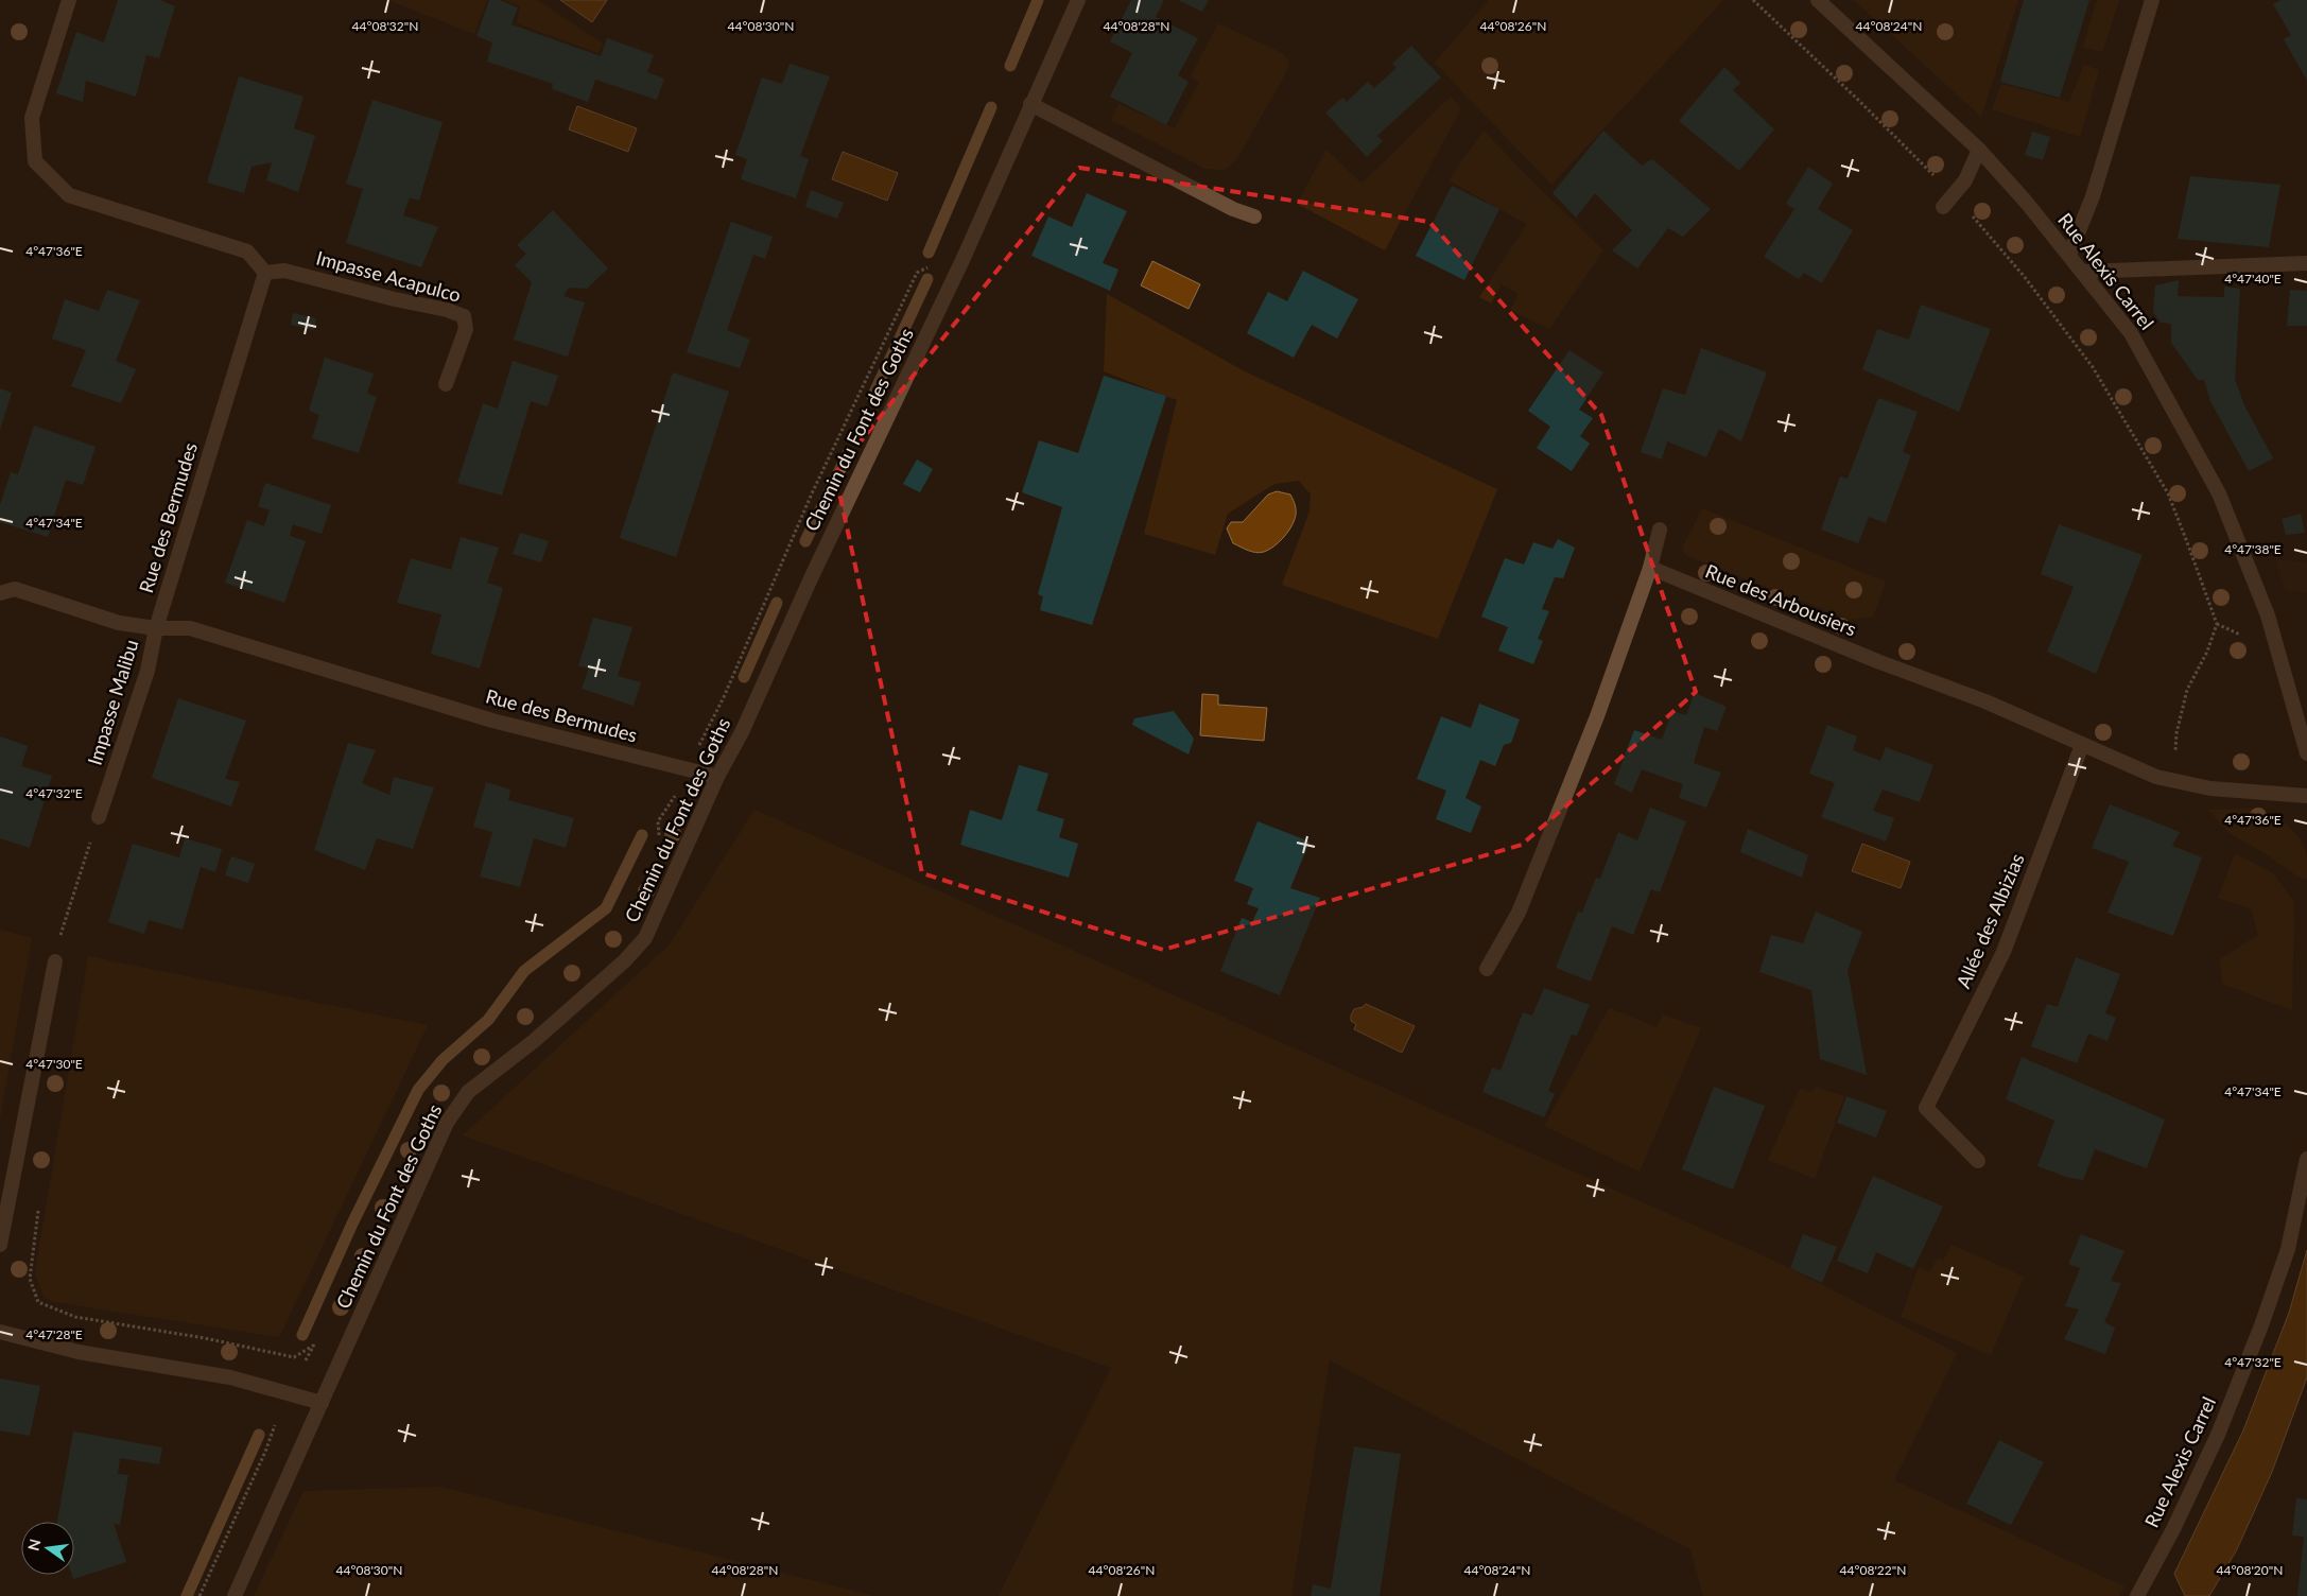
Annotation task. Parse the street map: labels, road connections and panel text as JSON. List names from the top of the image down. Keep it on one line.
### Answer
{"streets":{"street":["Rue Alexis Carrel","Impasse Acapulco","Chemin du Font des Goths","Rue des Bermudes","Rue des Arbousiers","Impasse Malibu","Allée des Albizias"]},"crossings":[["Impasse Acapulco","Rue des Bermudes"],["Chemin du Font des Goths","Rue des Bermudes"],["Rue des Bermudes","Impasse Malibu"],["Rue des Arbousiers","Allée des Albizias"]],"north":"left","coordinates":["44°08'32\"N","44°08'30\"N","44°08'28\"N","44°08'26\"N","44°08'24\"N","4°47'36\"E","4°47'40\"E","4°47'34\"E","4°47'38\"E","4°47'32\"E","4°47'30\"E","4°47'28\"E","44°08'22\"N","44°08'20\"N"]}
